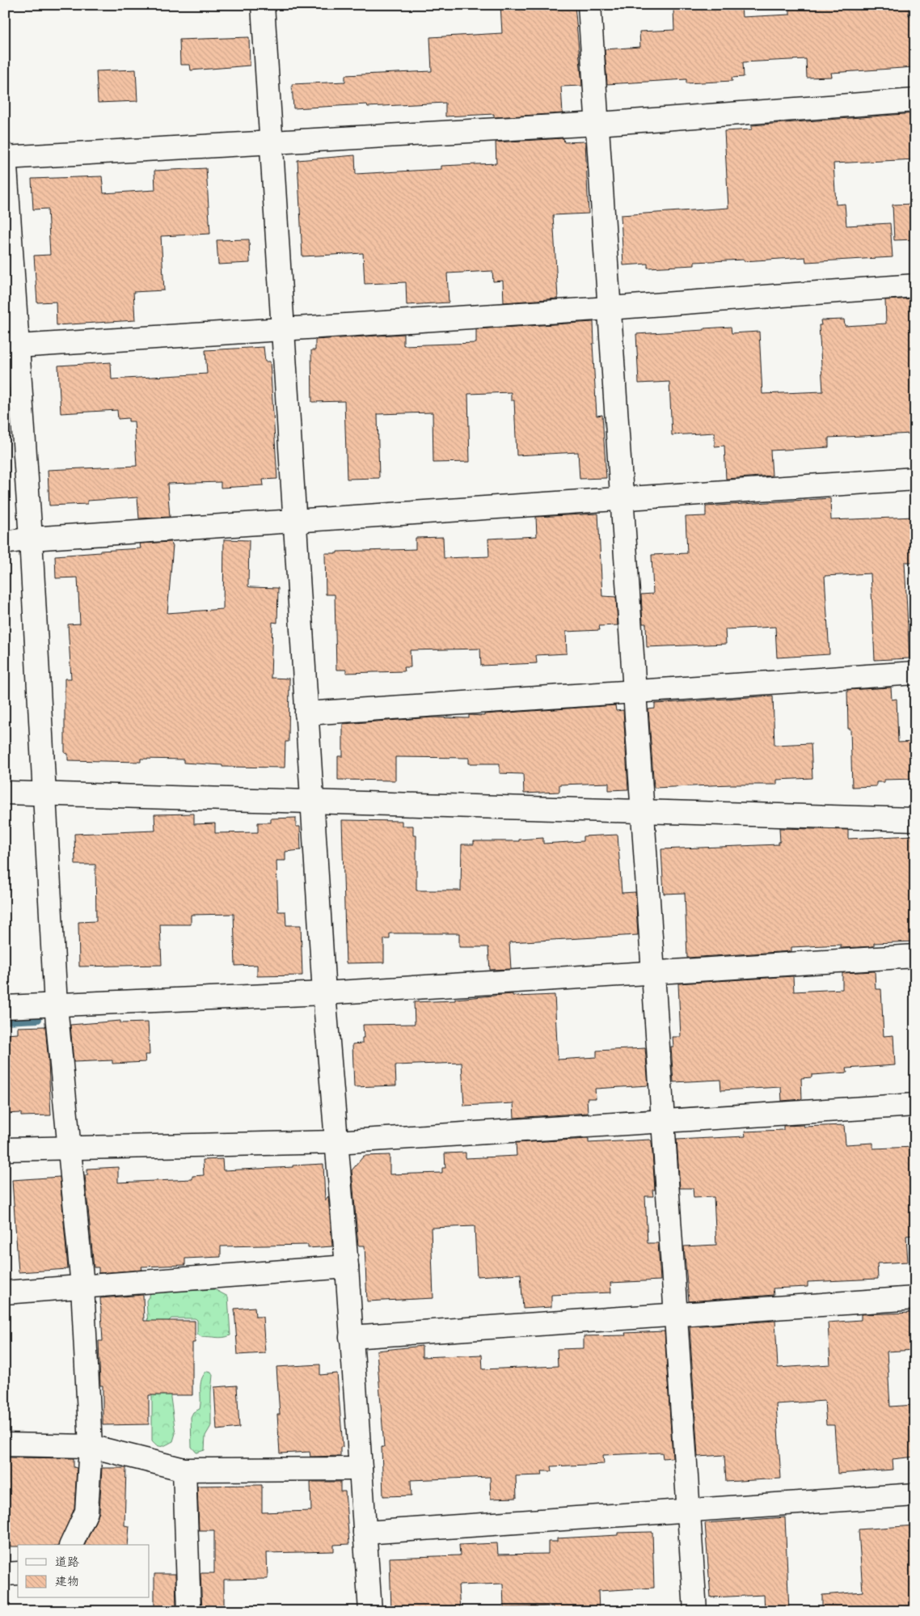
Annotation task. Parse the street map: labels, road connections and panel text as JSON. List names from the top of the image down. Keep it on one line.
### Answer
{"legend":["道路","建物"]}
